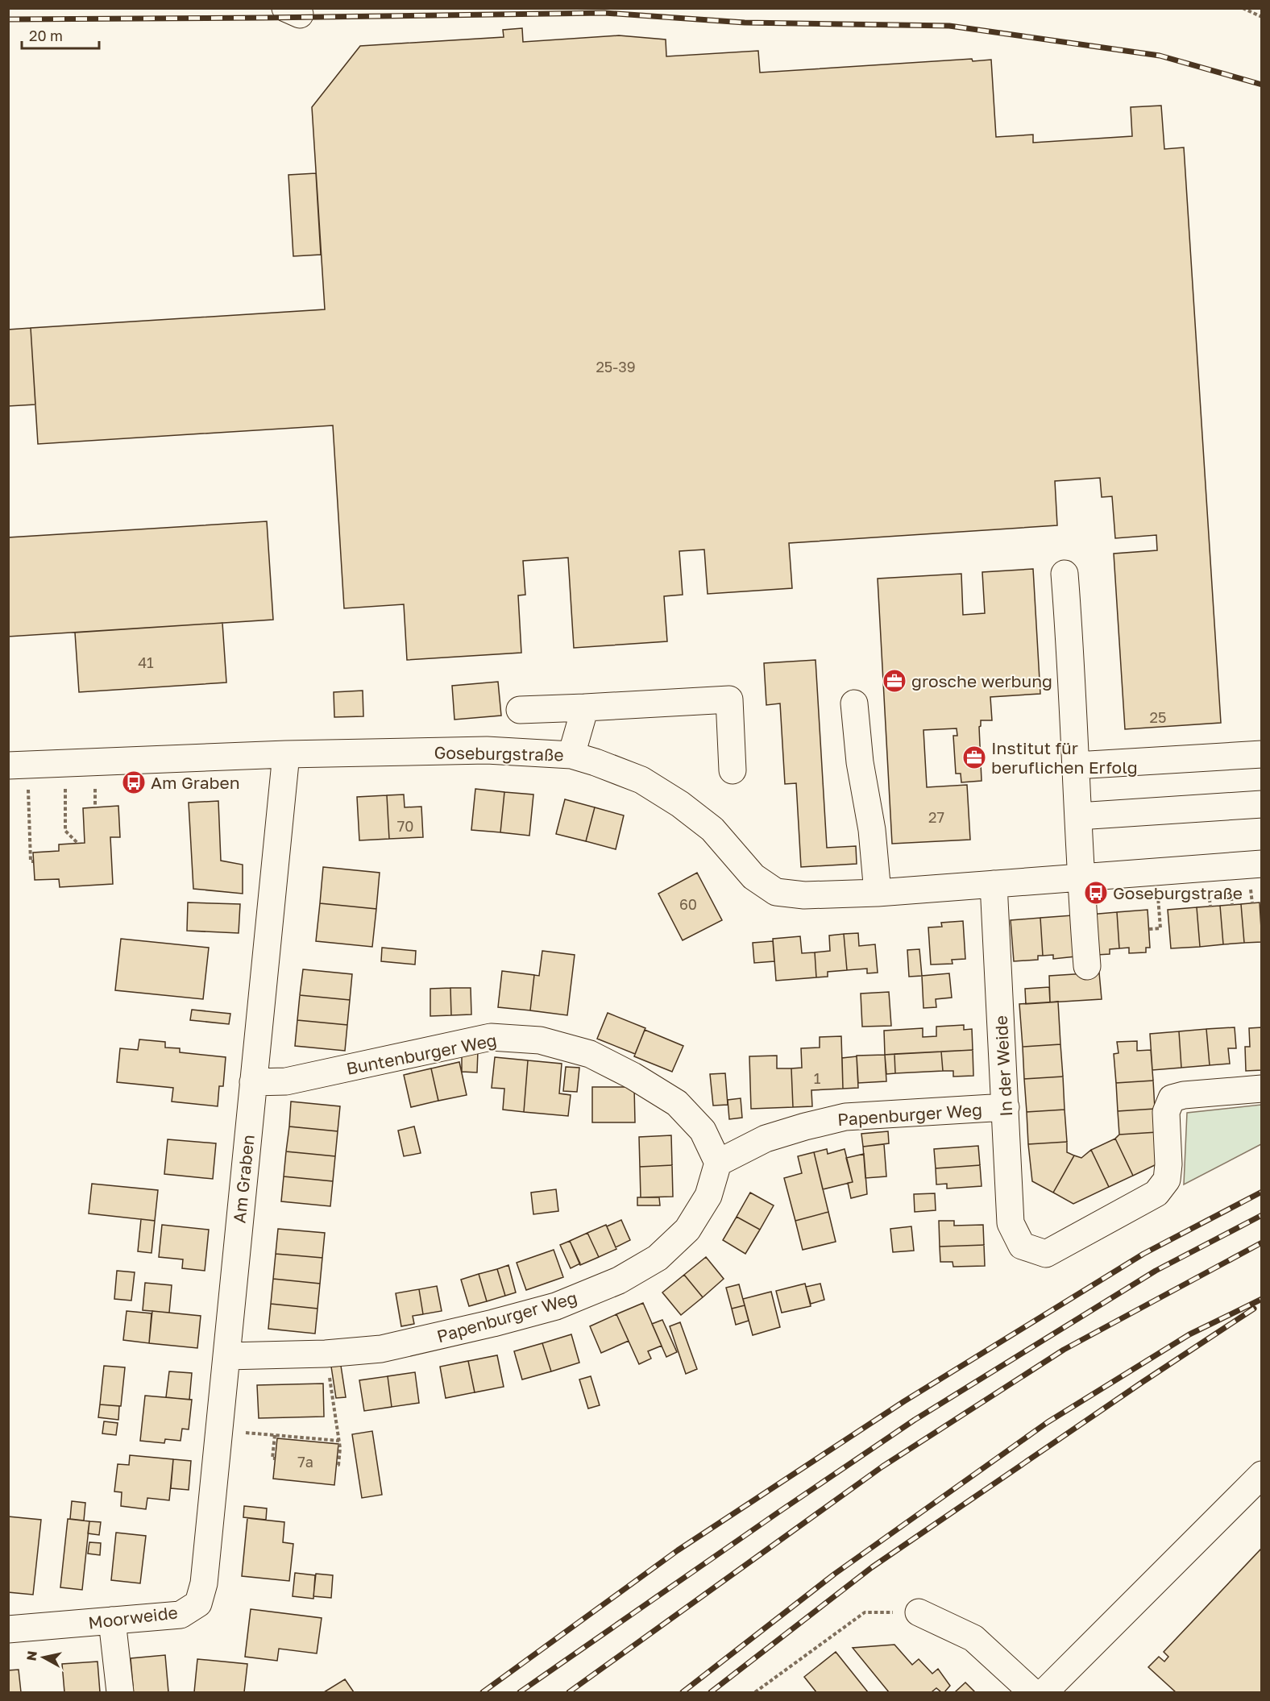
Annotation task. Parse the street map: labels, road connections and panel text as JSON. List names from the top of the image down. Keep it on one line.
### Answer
{"streets":{"street":["Goseburgstraße","Buntenburger Weg","In der Weide","Papenburger Weg","Am Graben","Moorweide"]},"crossings":[["Goseburgstraße","In der Weide"],["Goseburgstraße","Am Graben"],["Buntenburger Weg","Papenburger Weg"],["Buntenburger Weg","Am Graben"],["In der Weide","Papenburger Weg"],["Papenburger Weg","Am Graben"],["Am Graben","Moorweide"]],"places":{"office":["grosche werbung","Institut für beruflichen Erfolg"],"bus stop":["Am Graben","Goseburgstraße"]},"house_numbers":["25-39","41","25","27","70","60","1","7a"],"scale_bar":"20 m","north":"left"}
